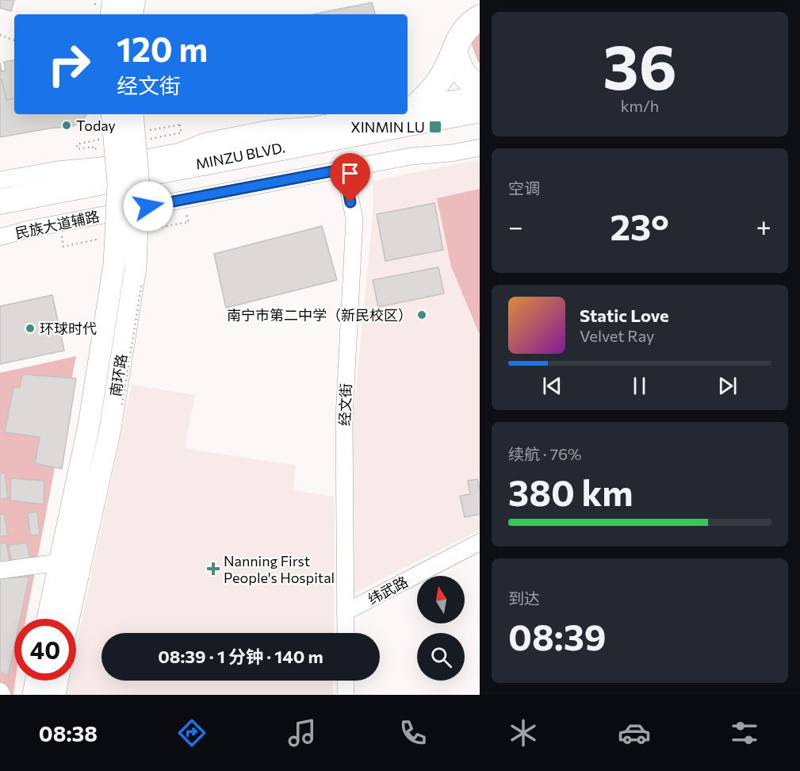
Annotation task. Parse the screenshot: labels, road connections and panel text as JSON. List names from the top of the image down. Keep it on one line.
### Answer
{"streets":{"highway":["MINZU BLVD."],"main road":["南环路"],"street":["民族大道辅路","经文街","纬武路"]},"crossings":[["民族大道辅路","经文街"],["经文街","纬武路"]],"places":{"other":["Today","南宁市第二中学（新民校区）","环球时代"],"transit":["XINMIN LU"],"health":["Nanning First People's Hospital"]},"north":"top","page":{"tile":[["36","km/h"],"空调",["续航 · 76%","380 km"],["到达","08:39"]],"turn":["120 m","经文街"],"heat":["−","23°","+"],"song":["Static Love","Velvet Ray"],"limit":"40","trip":"08:39 · 1 分钟 · 140 m","tabs":"08:38"}}
